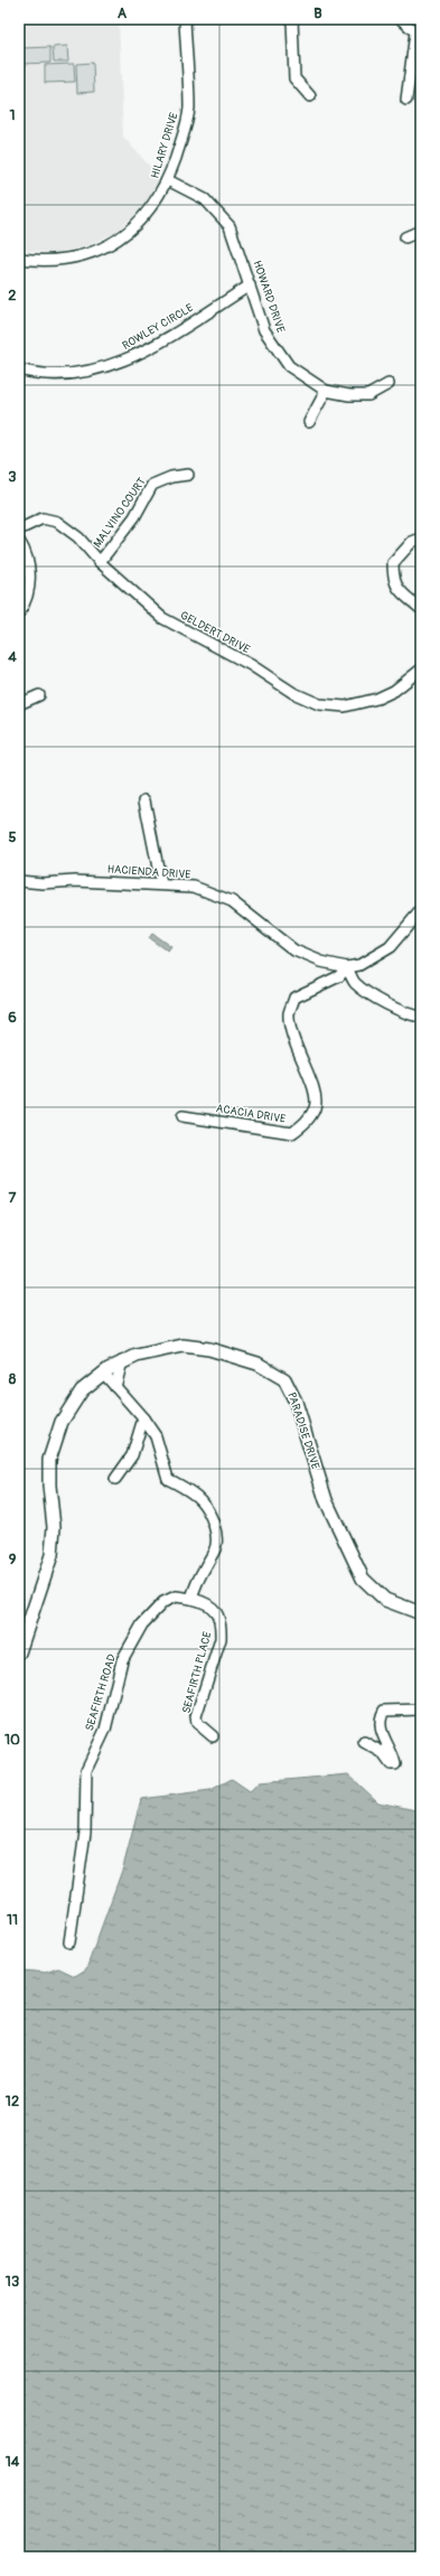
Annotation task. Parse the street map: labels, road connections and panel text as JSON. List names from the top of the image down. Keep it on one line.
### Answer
{"streets":{"street":["HILARY DRIVE","HOWARD DRIVE","ROWLEY CIRCLE","MALVINO COURT","GELDERT DRIVE","HACIENDA DRIVE","ACACIA DRIVE","PARADISE DRIVE","SEAFIRTH PLACE","SEAFIRTH ROAD"]},"crossings":[["HILARY DRIVE","HOWARD DRIVE"],["HOWARD DRIVE","ROWLEY CIRCLE"],["MALVINO COURT","GELDERT DRIVE"],["HACIENDA DRIVE","ACACIA DRIVE"],["SEAFIRTH PLACE","SEAFIRTH ROAD"]],"grid":{"columns":["A","B"],"rows":["1","2","3","4","5","6","7","8","9","10","11","12","13","14"]}}
